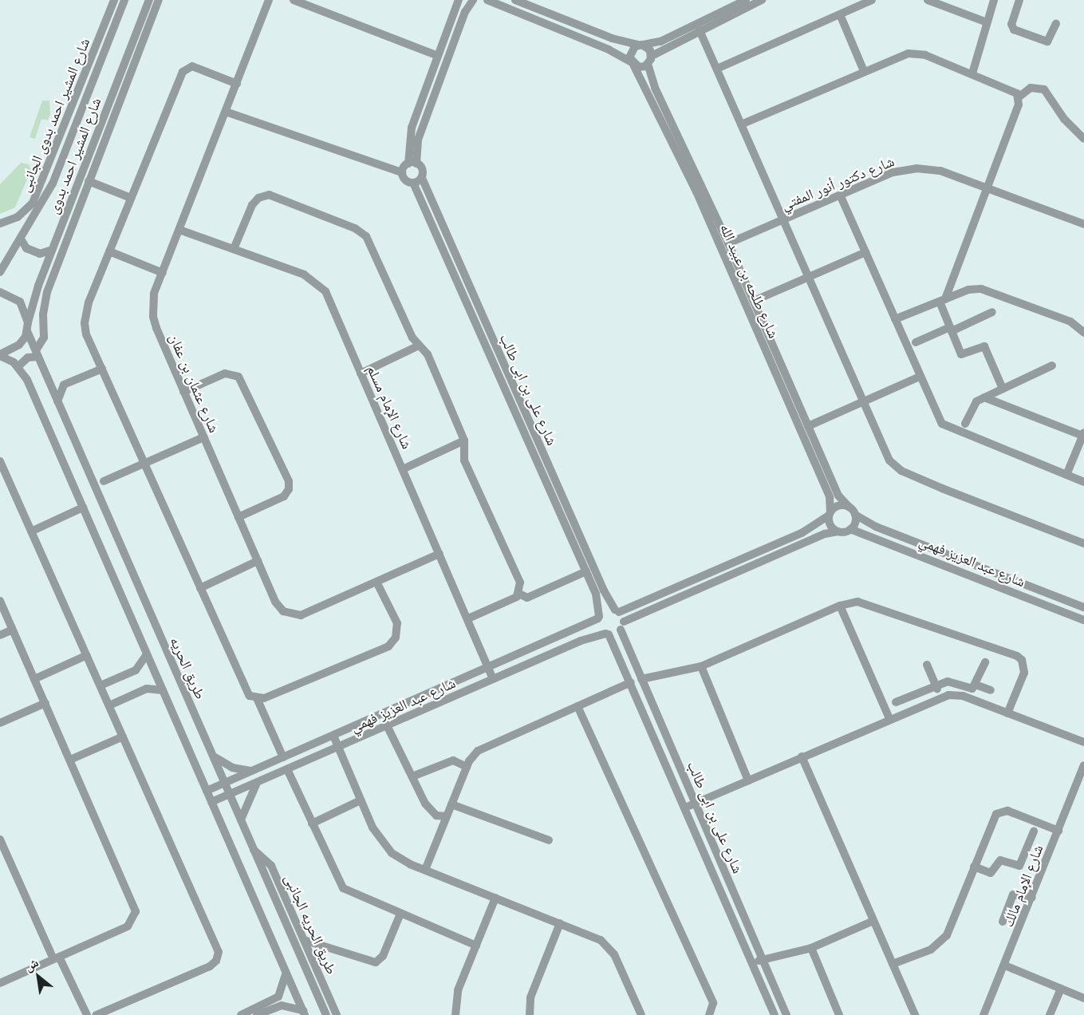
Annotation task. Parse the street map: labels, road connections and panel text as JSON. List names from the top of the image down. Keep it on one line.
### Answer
{"streets":{"street":["شارع المشير احمد بدوى الجانبى","شارع المشير احمد بدوى","شارع دكتور أنور المفتي","شارع طلحه بن عبيد الله","شارع عثمان بن عفان","شارع على بن ابى طالب","شارع الإمام مسلم","شارع عبد العزيز فهمي","طريق الحريه","شارع الإمام مالك","طريق الحريه الجانبى"]},"crossings":[["شارع المشير احمد بدوى الجانبى","شارع المشير احمد بدوى"],["شارع المشير احمد بدوى","طريق الحريه"],["شارع دكتور أنور المفتي","شارع طلحه بن عبيد الله"],["شارع طلحه بن عبيد الله","شارع عبد العزيز فهمي"],["شارع عثمان بن عفان","شارع الإمام مسلم"],["شارع على بن ابى طالب","شارع عبد العزيز فهمي"],["شارع الإمام مسلم","شارع عبد العزيز فهمي"],["شارع عبد العزيز فهمي","طريق الحريه"],["طريق الحريه","طريق الحريه الجانبى"]],"north":"top left"}
